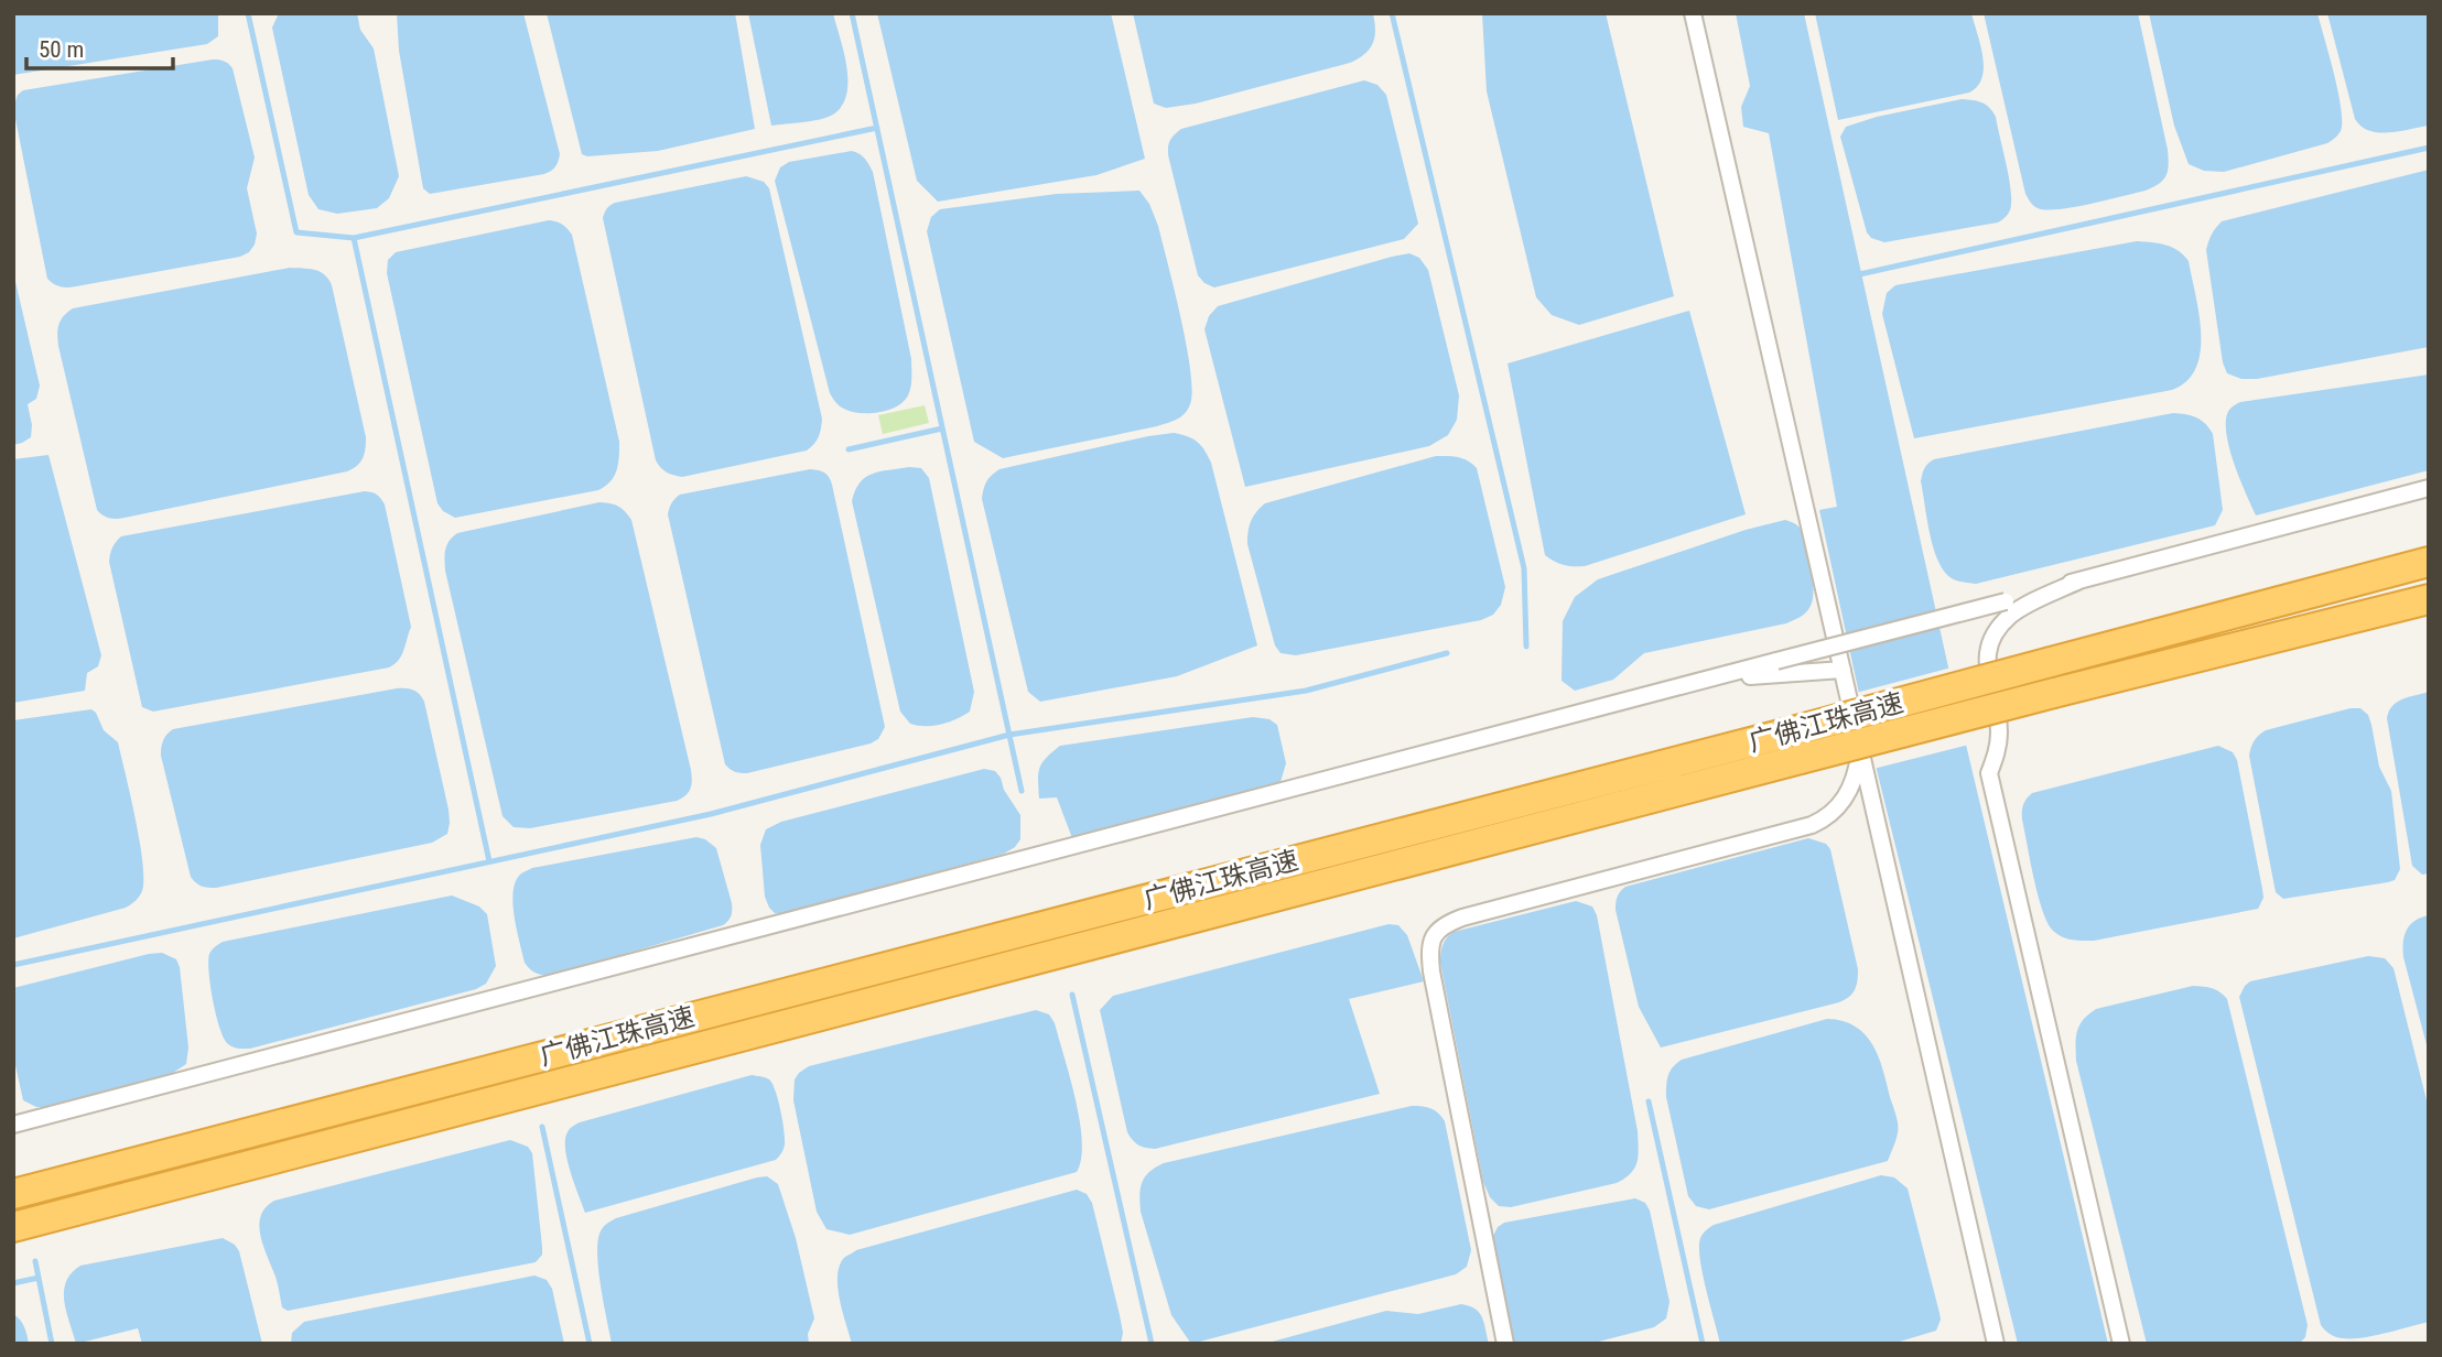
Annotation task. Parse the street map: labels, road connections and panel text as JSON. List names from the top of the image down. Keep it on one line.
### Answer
{"streets":{"highway":["广佛江珠高速"]},"scale_bar":"50 m"}
